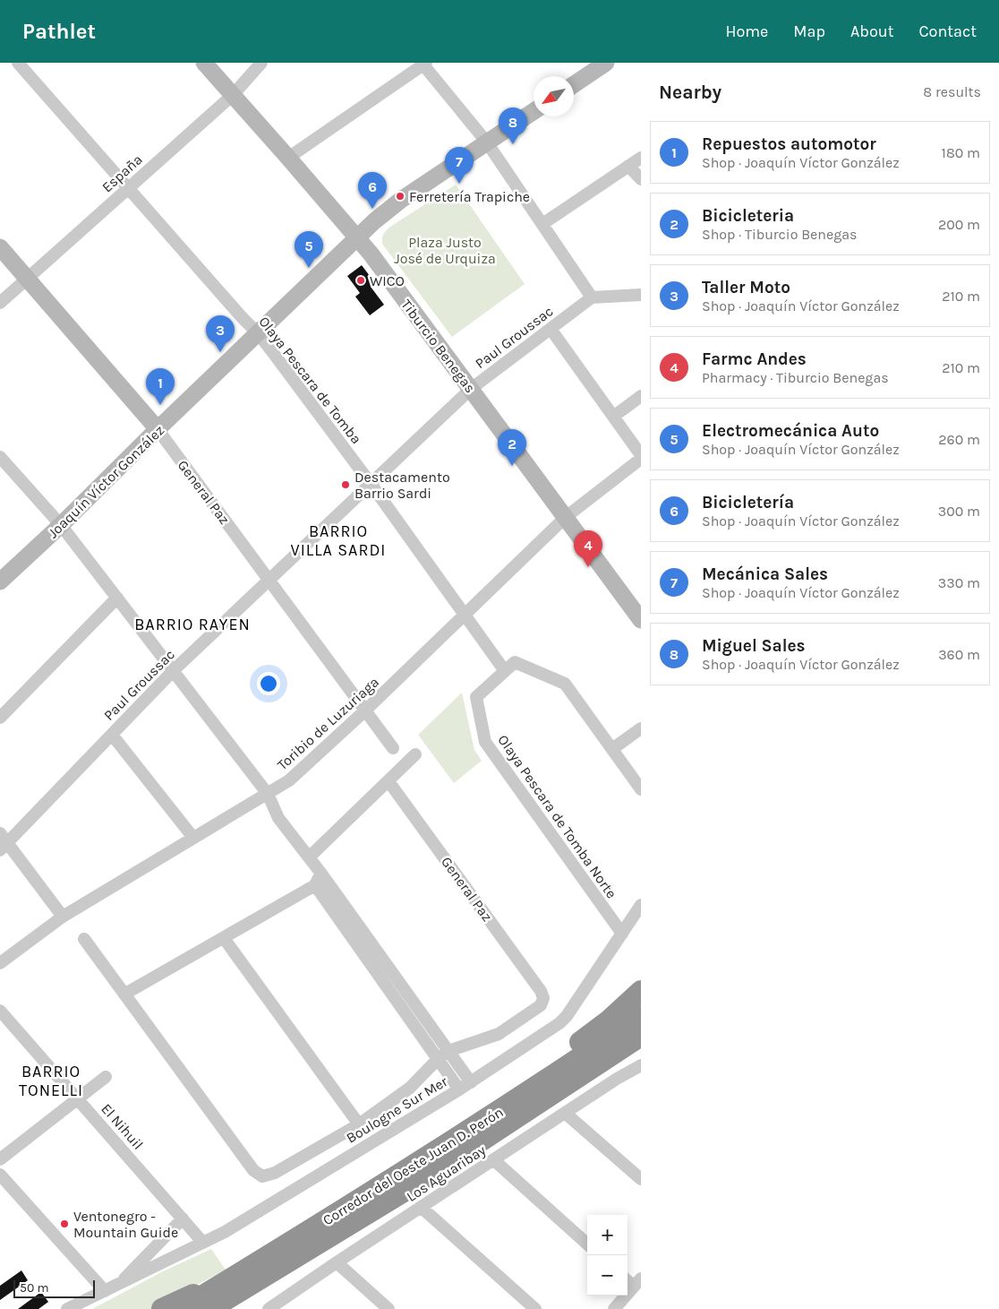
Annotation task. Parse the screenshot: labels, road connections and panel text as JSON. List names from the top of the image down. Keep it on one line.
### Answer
{"streets":{"highway":["Corredor del Oeste Juan D. Perón"],"main road":["Tiburcio Benegas","Joaquín Víctor González","General Paz"],"street":["España","Paul Groussac","Olaya Pescara de Tomba","Toribio de Luzuriaga","Olaya Pescara de Tomba Norte","Boulogne Sur Mer","El Nihuil","Los Aguaribay"]},"crossings":[["España","Tiburcio Benegas"],["España","Olaya Pescara de Tomba"],["España","General Paz"],["Paul Groussac","Tiburcio Benegas"],["Paul Groussac","Olaya Pescara de Tomba"],["Paul Groussac","General Paz"],["Tiburcio Benegas","Joaquín Víctor González"],["Tiburcio Benegas","Toribio de Luzuriaga"],["Olaya Pescara de Tomba","Joaquín Víctor González"],["Olaya Pescara de Tomba","Toribio de Luzuriaga"],["Olaya Pescara de Tomba","Olaya Pescara de Tomba Norte"],["Joaquín Víctor González","General Paz"],["General Paz","Toribio de Luzuriaga"],["Olaya Pescara de Tomba Norte","Boulogne Sur Mer"],["Boulogne Sur Mer","El Nihuil"]],"districts":["BARRIO VILLA SARDI","BARRIO RAYEN","BARRIO TONELLI"],"parks":["Plaza Justo José de Urquiza"],"places":["Ferretería Trapiche","WICO","Destacamento Barrio Sardi","Ventonegro - Mountain Guide"],"scale_bar":"50 m","north":"bottom left","page":{"header":"Pathlet","nav":["Home","Map","About","Contact"],"heading":["Nearby","8 results"],"pins":["8","7","6","5","3","1","2","4"],"list":[{"mark":"1","name":"Repuestos automotor","note":"Shop · Joaquín Víctor González","value":"180 m"},{"mark":"2","name":"Bicicleteria","note":"Shop · Tiburcio Benegas","value":"200 m"},{"mark":"3","name":"Taller Moto","note":"Shop · Joaquín Víctor González","value":"210 m"},{"mark":"4","name":"Farmc Andes","note":"Pharmacy · Tiburcio Benegas","value":"210 m"},{"mark":"5","name":"Electromecánica Auto","note":"Shop · Joaquín Víctor González","value":"260 m"},{"mark":"6","name":"Bicicletería","note":"Shop · Joaquín Víctor González","value":"300 m"},{"mark":"7","name":"Mecánica Sales","note":"Shop · Joaquín Víctor González","value":"330 m"},{"mark":"8","name":"Miguel Sales","note":"Shop · Joaquín Víctor González","value":"360 m"}],"map_buttons":["+","−"],"scale":"50 m"}}
